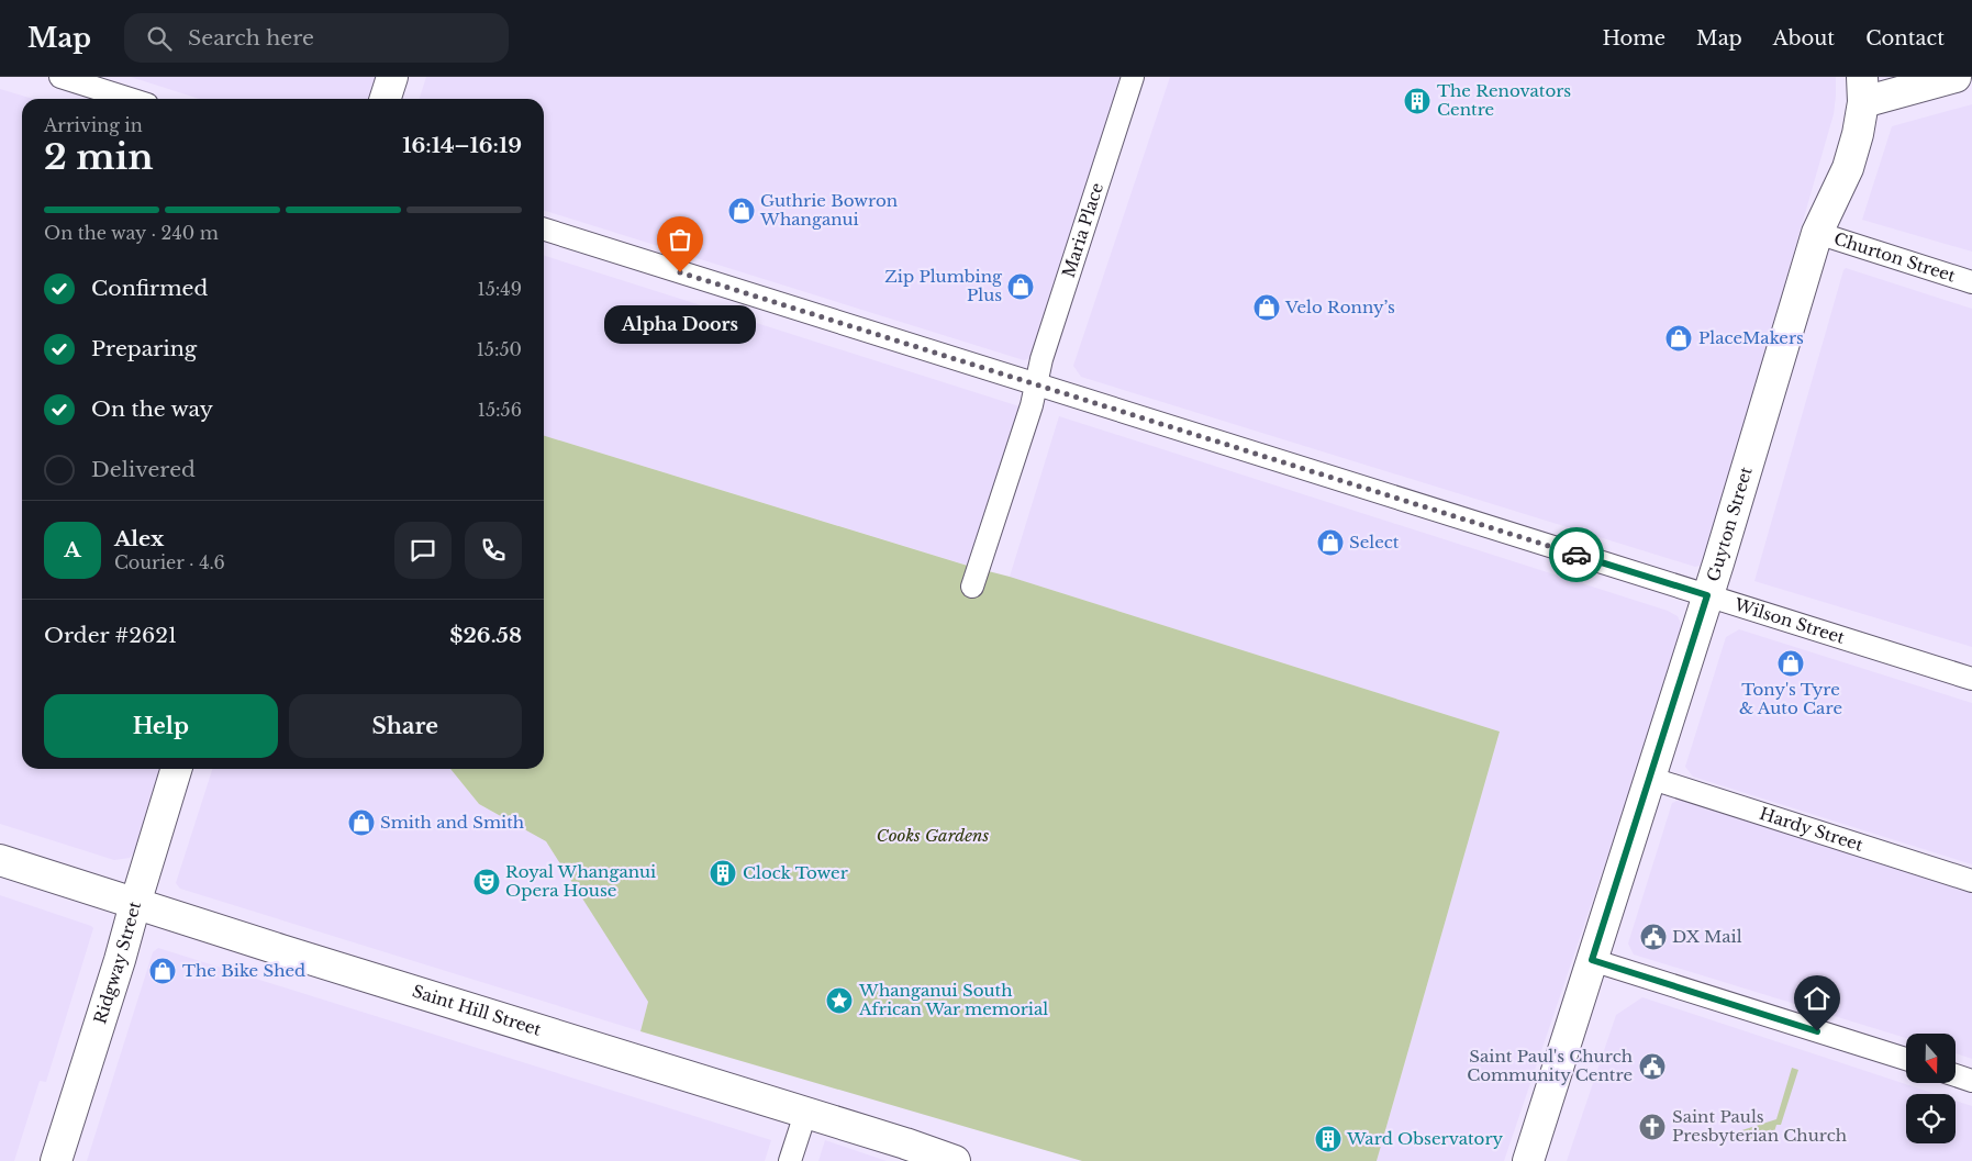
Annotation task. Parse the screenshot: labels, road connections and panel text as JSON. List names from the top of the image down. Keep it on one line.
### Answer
{"streets":{"main road":["Guyton Street","Ridgway Street","Saint Hill Street"],"street":["Maria Place","Churton Street","Wilson Street","Hardy Street"]},"crossings":[["Maria Place","Wilson Street"],["Churton Street","Guyton Street"],["Guyton Street","Wilson Street"],["Guyton Street","Hardy Street"],["Ridgway Street","Saint Hill Street"]],"parks":["Cooks Gardens"],"places":{"building":["The Renovators Centre","Clock Tower","Ward Observatory"],"shop":["Guthrie Bowron Whanganui","Zip Plumbing Plus","Velo Ronny’s","PlaceMakers","Select","Tony's Tyre & Auto Care","Smith and Smith","The Bike Shed"],"other":["Alpha Doors"],"theatre":["Royal Whanganui Opera House"],"public building":["DX Mail","Saint Paul's Church Community Centre"],"place":["Whanganui South African War memorial"],"church":["Saint Pauls Presbyterian Church"]},"north":"bottom","page":{"header":"Map","search":"Search here","nav":["Home","Map","About","Contact"],"heading":["2 min","Arriving in","16:14–16:19"],"panel":["Alex","Courier · 4.6","Order #2621","$26.58"],"bar":"On the way · 240 m","list":[["Confirmed","15:49"],["Preparing","15:50"],["On the way","15:56"],"Delivered"],"bubble":"Alpha Doors","round":"A","buttons":["Help","Share"]}}
